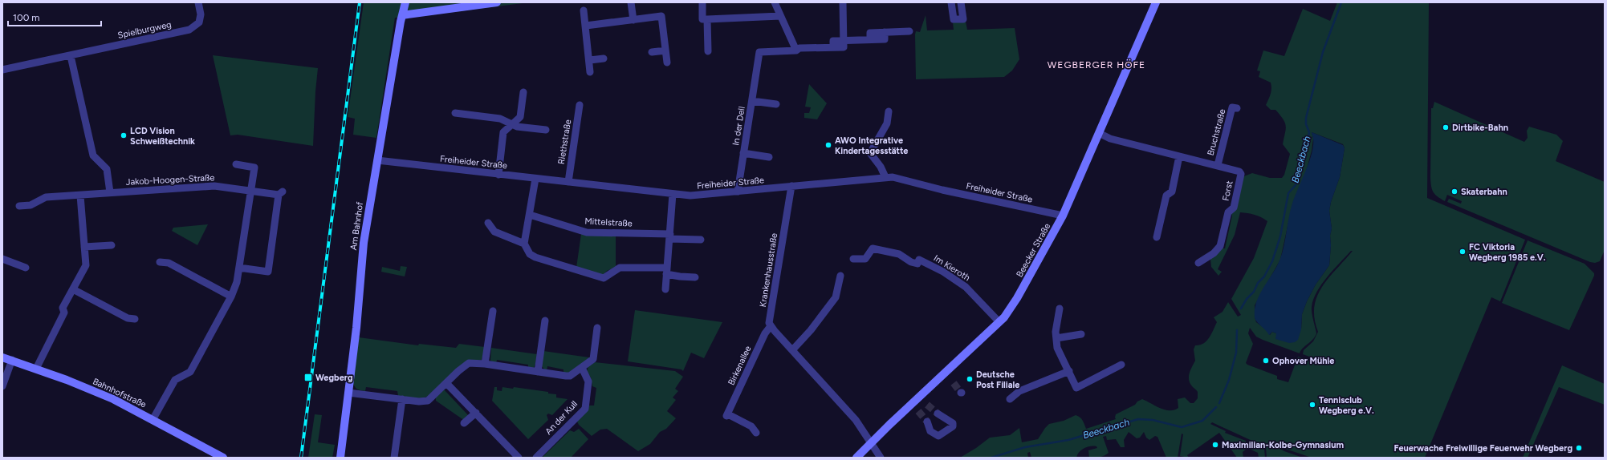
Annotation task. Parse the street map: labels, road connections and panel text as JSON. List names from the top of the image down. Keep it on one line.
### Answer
{"streets":{"street":["Spielburgweg","In der Dell","Bruchstraße","Riethstraße","Freiheider Straße","Jakob-Hoogen-Straße","Forst","Mittelstraße","Am Bahnhof","Beecker Straße","Im Kieroth","Krankenhausstraße","Birkenallee","Bahnhofstraße","An der Kull"]},"crossings":[["In der Dell","Freiheider Straße"],["Bruchstraße","Forst"],["Riethstraße","Freiheider Straße"],["Freiheider Straße","Am Bahnhof"],["Freiheider Straße","Beecker Straße"],["Freiheider Straße","Krankenhausstraße"],["Forst","Beecker Straße"],["Beecker Straße","Im Kieroth"],["Krankenhausstraße","Birkenallee"]],"districts":["WEGBERGER HÖFE"],"water":["Beeckbach"],"places":{"other":["Dirtbike-Bahn","LCD Vision Schweißtechnik","AWO Integrative Kindertagesstätte","Skaterbahn","FC Viktoria Wegberg 1985 e.V.","Ophover Mühle","Deutsche Post Filiale","Tennisclub Wegberg e.V.","Maximilian-Kolbe-Gymnasium","Feuerwache Freiwillige Feuerwehr Wegberg"],"transit":["Wegberg"]},"scale_bar":"100 m"}
